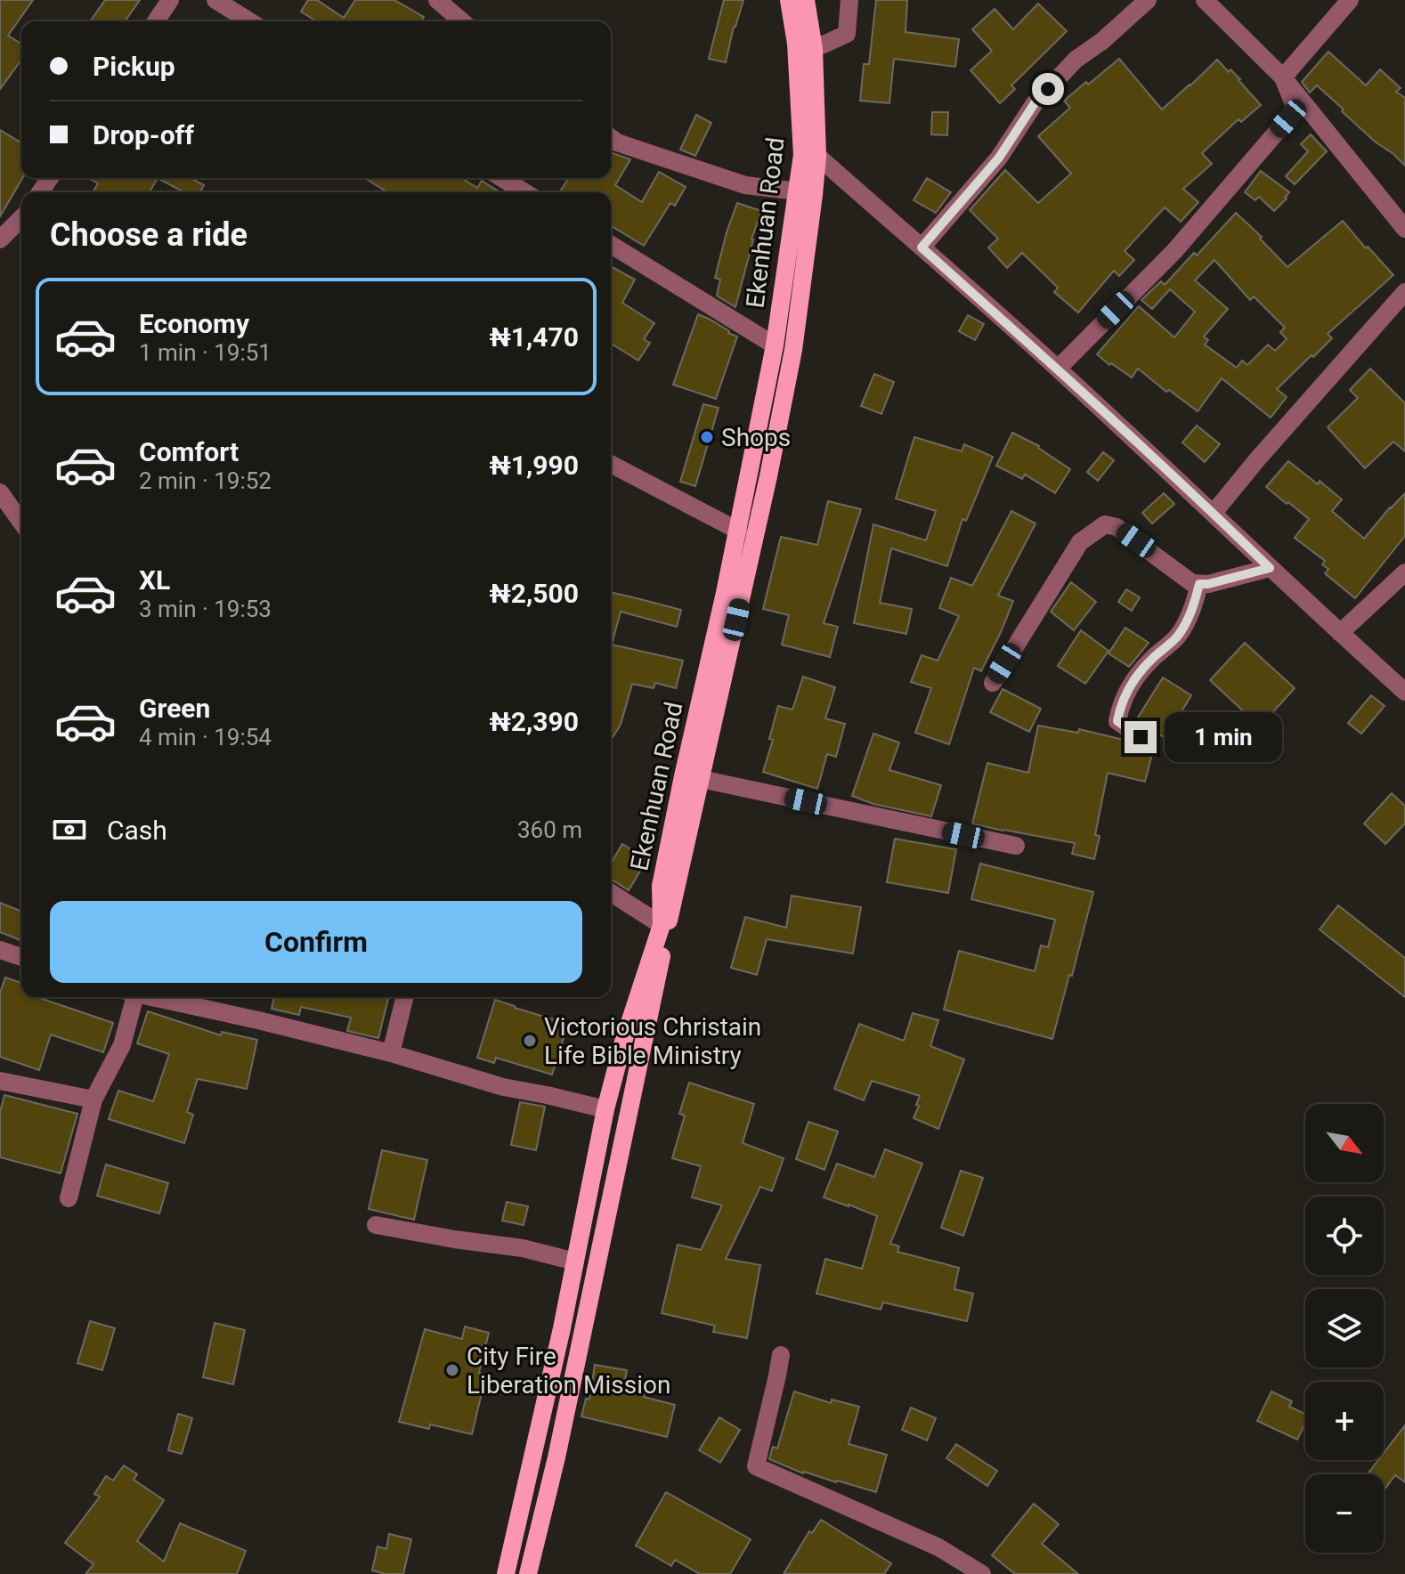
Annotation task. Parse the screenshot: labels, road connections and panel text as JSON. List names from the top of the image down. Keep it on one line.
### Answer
{"streets":{"main road":["Ekenhuan Road"]},"places":["Shops","Victorious Christain Life Bible Ministry","City Fire Liberation Mission"],"north":"bottom right","page":{"banner":["Pickup","Drop-off"],"heading":"Choose a ride","list":[{"name":"Economy","note":"1 min · 19:51","value":"₦1,470"},{"name":"Comfort","note":"2 min · 19:52","value":"₦1,990"},{"name":"XL","note":"3 min · 19:53","value":"₦2,500"},{"name":"Green","note":"4 min · 19:54","value":"₦2,390"}],"bubble":"1 min","pay":["Cash","360 m"],"buttons":"Confirm","map_buttons":["+","−"]}}
